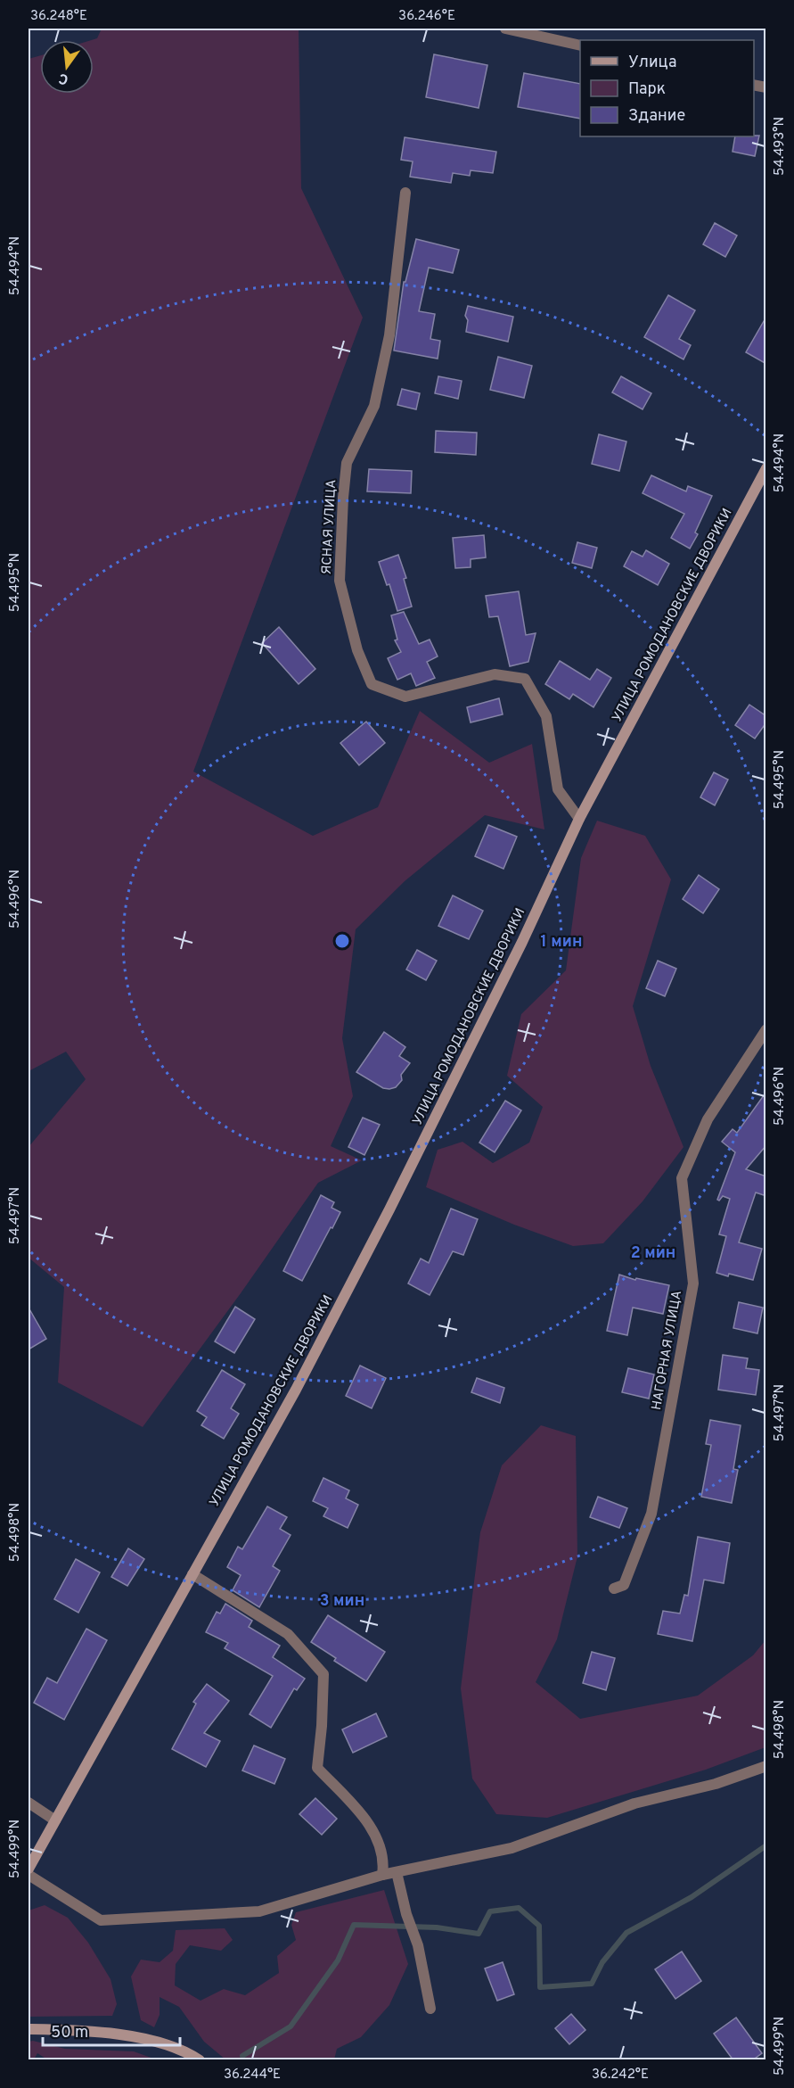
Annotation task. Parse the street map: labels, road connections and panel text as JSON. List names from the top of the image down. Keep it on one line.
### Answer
{"streets":{"street":["ЯСНАЯ УЛИЦА","УЛИЦА РОМОДАНОВСКИЕ ДВОРИКИ","НАГОРНАЯ УЛИЦА"]},"crossings":[["ЯСНАЯ УЛИЦА","УЛИЦА РОМОДАНОВСКИЕ ДВОРИКИ"]],"legend":["Улица","Парк","Здание"],"scale_bar":"50 m","north":"bottom","coordinates":["36.248°E","36.246°E","54.493°N","54.494°N","54.495°N","54.496°N","54.497°N","54.498°N","54.499°N","36.244°E","36.242°E"],"rings":["1 мин","2 мин","3 мин"]}
